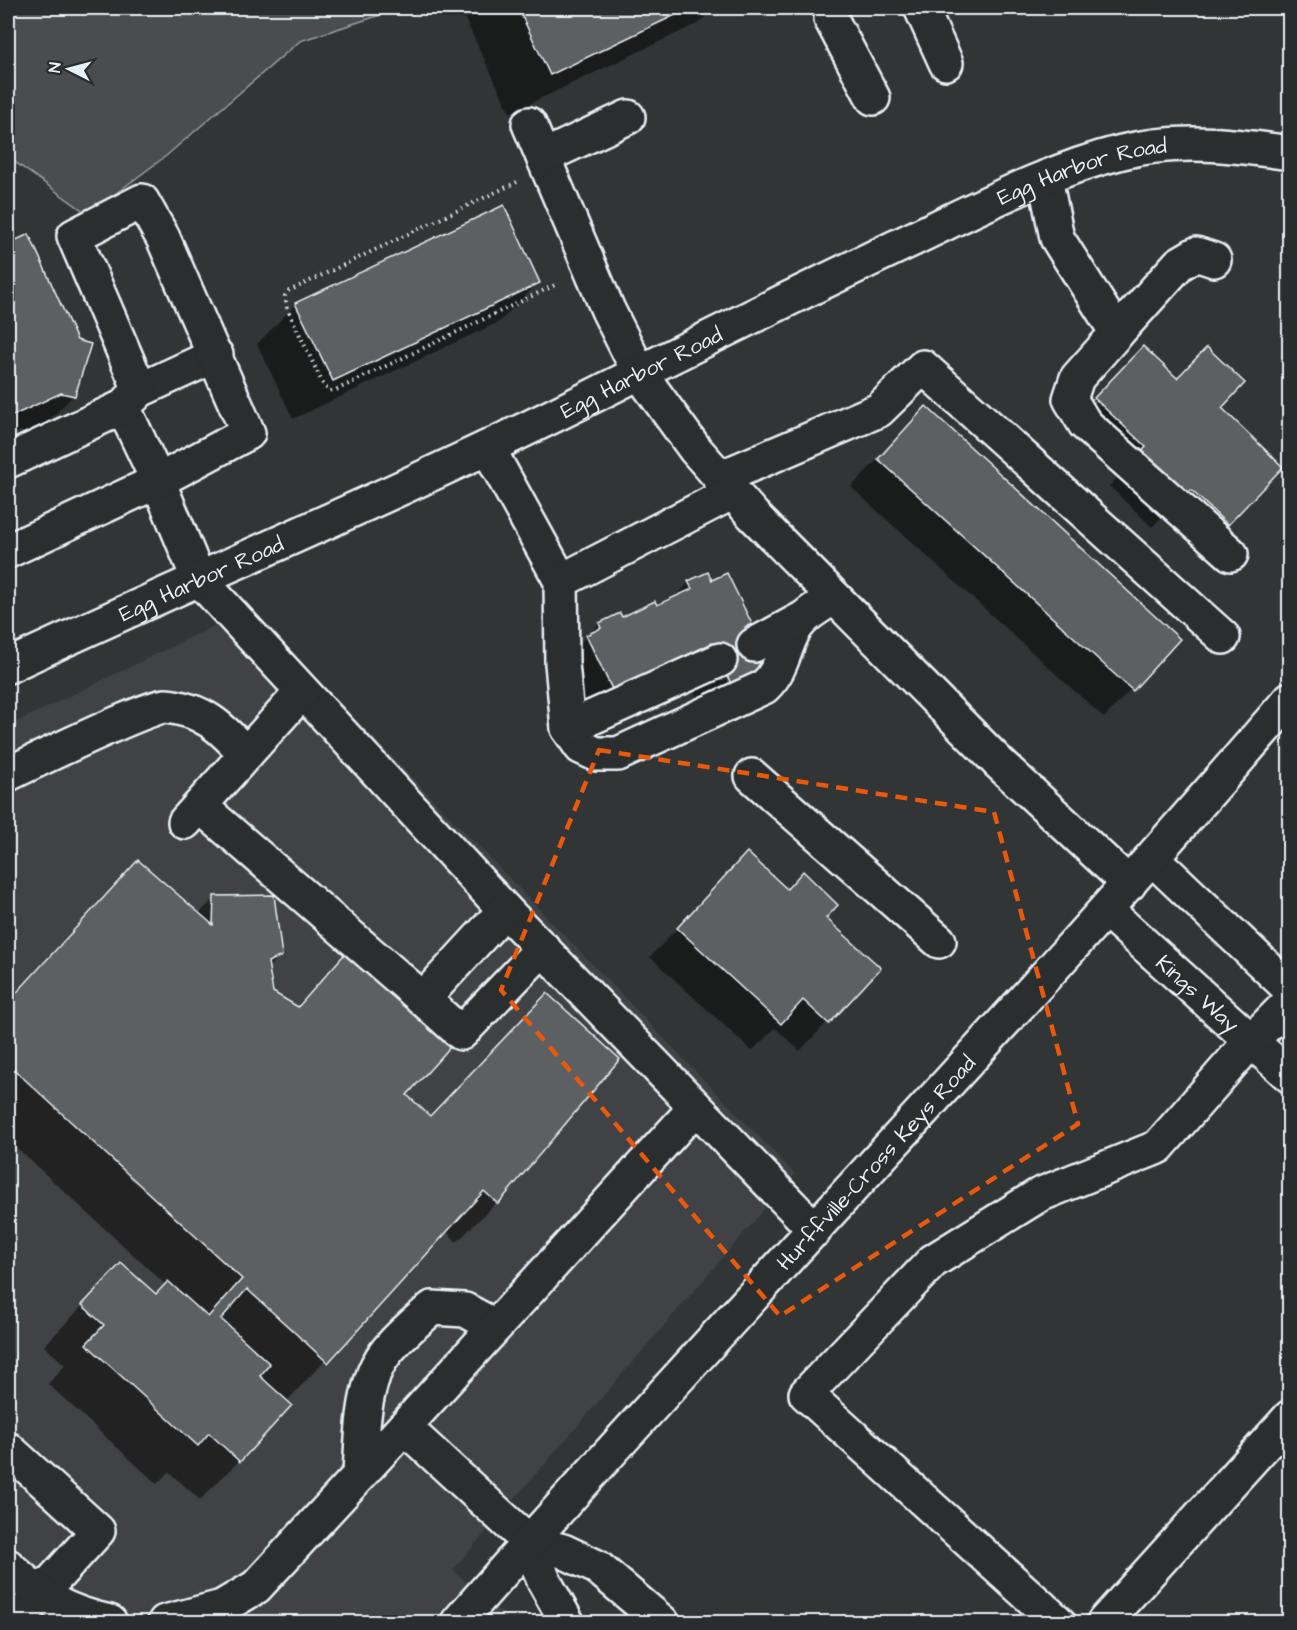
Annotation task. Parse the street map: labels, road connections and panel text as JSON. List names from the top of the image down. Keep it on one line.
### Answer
{"streets":{"main road":["Egg Harbor Road","Kings Way","Hurffville-Cross Keys Road"]},"crossings":[["Kings Way","Hurffville-Cross Keys Road"]],"north":"left"}
